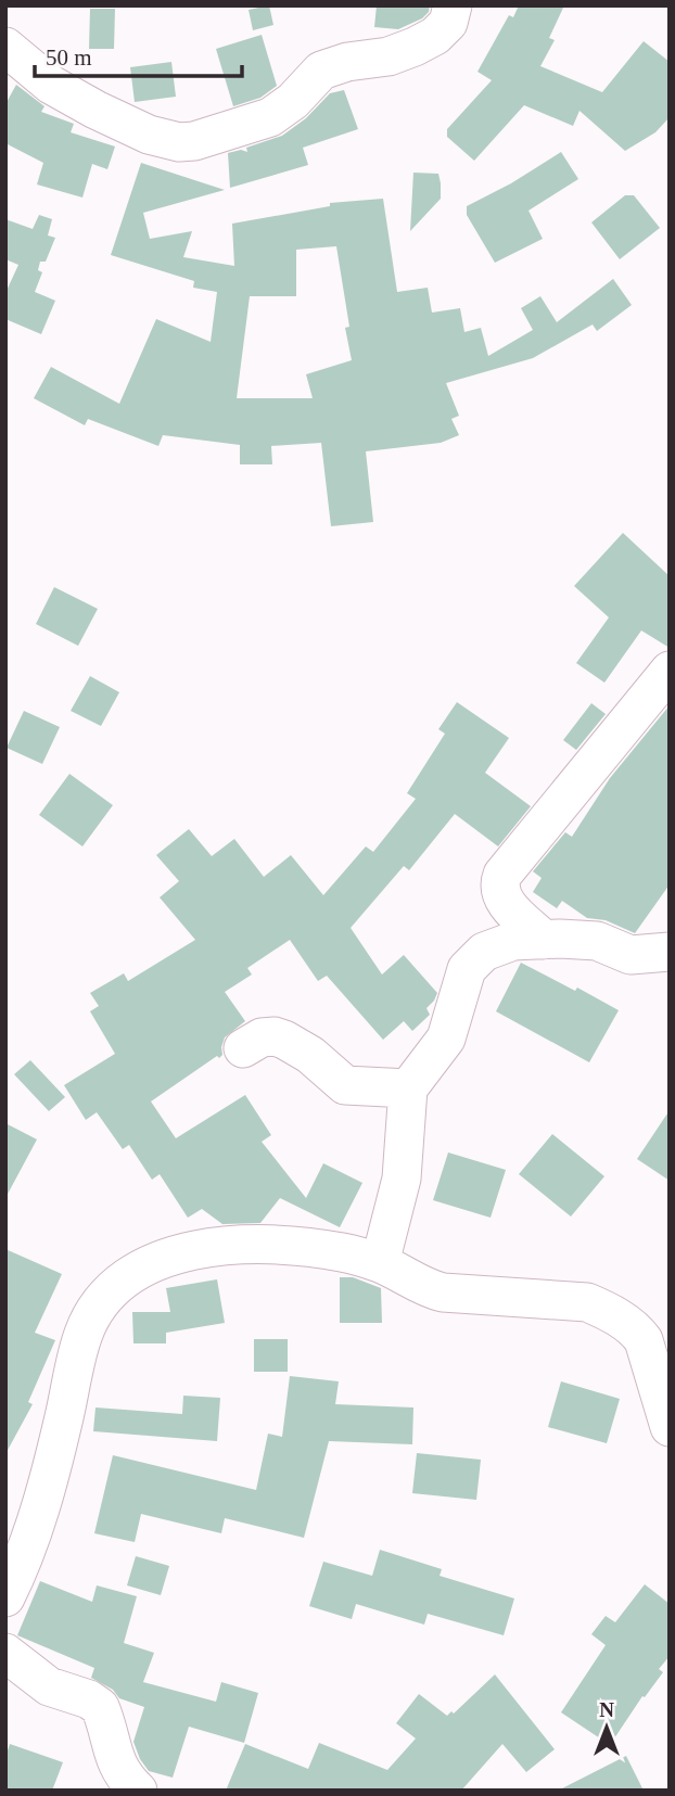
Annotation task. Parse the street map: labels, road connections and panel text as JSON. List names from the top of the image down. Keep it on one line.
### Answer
{"scale_bar":"50 m","north":"top"}
